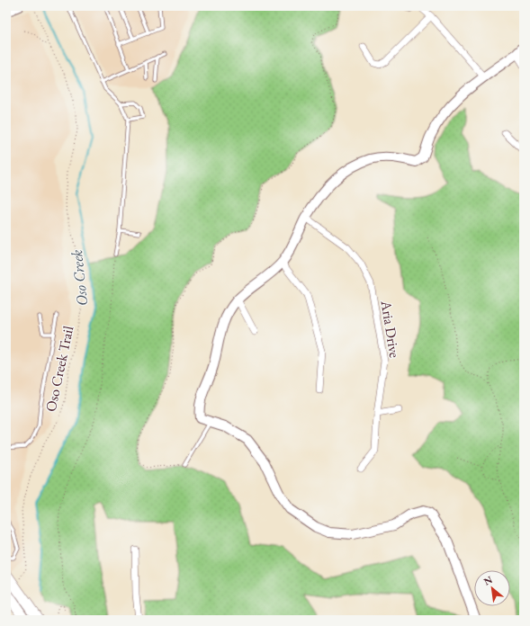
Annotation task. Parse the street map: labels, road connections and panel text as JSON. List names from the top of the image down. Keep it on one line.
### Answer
{"streets":{"street":["Aria Drive"],"path":["Oso Creek Trail"]},"water":["Oso Creek"],"north":"top left"}
